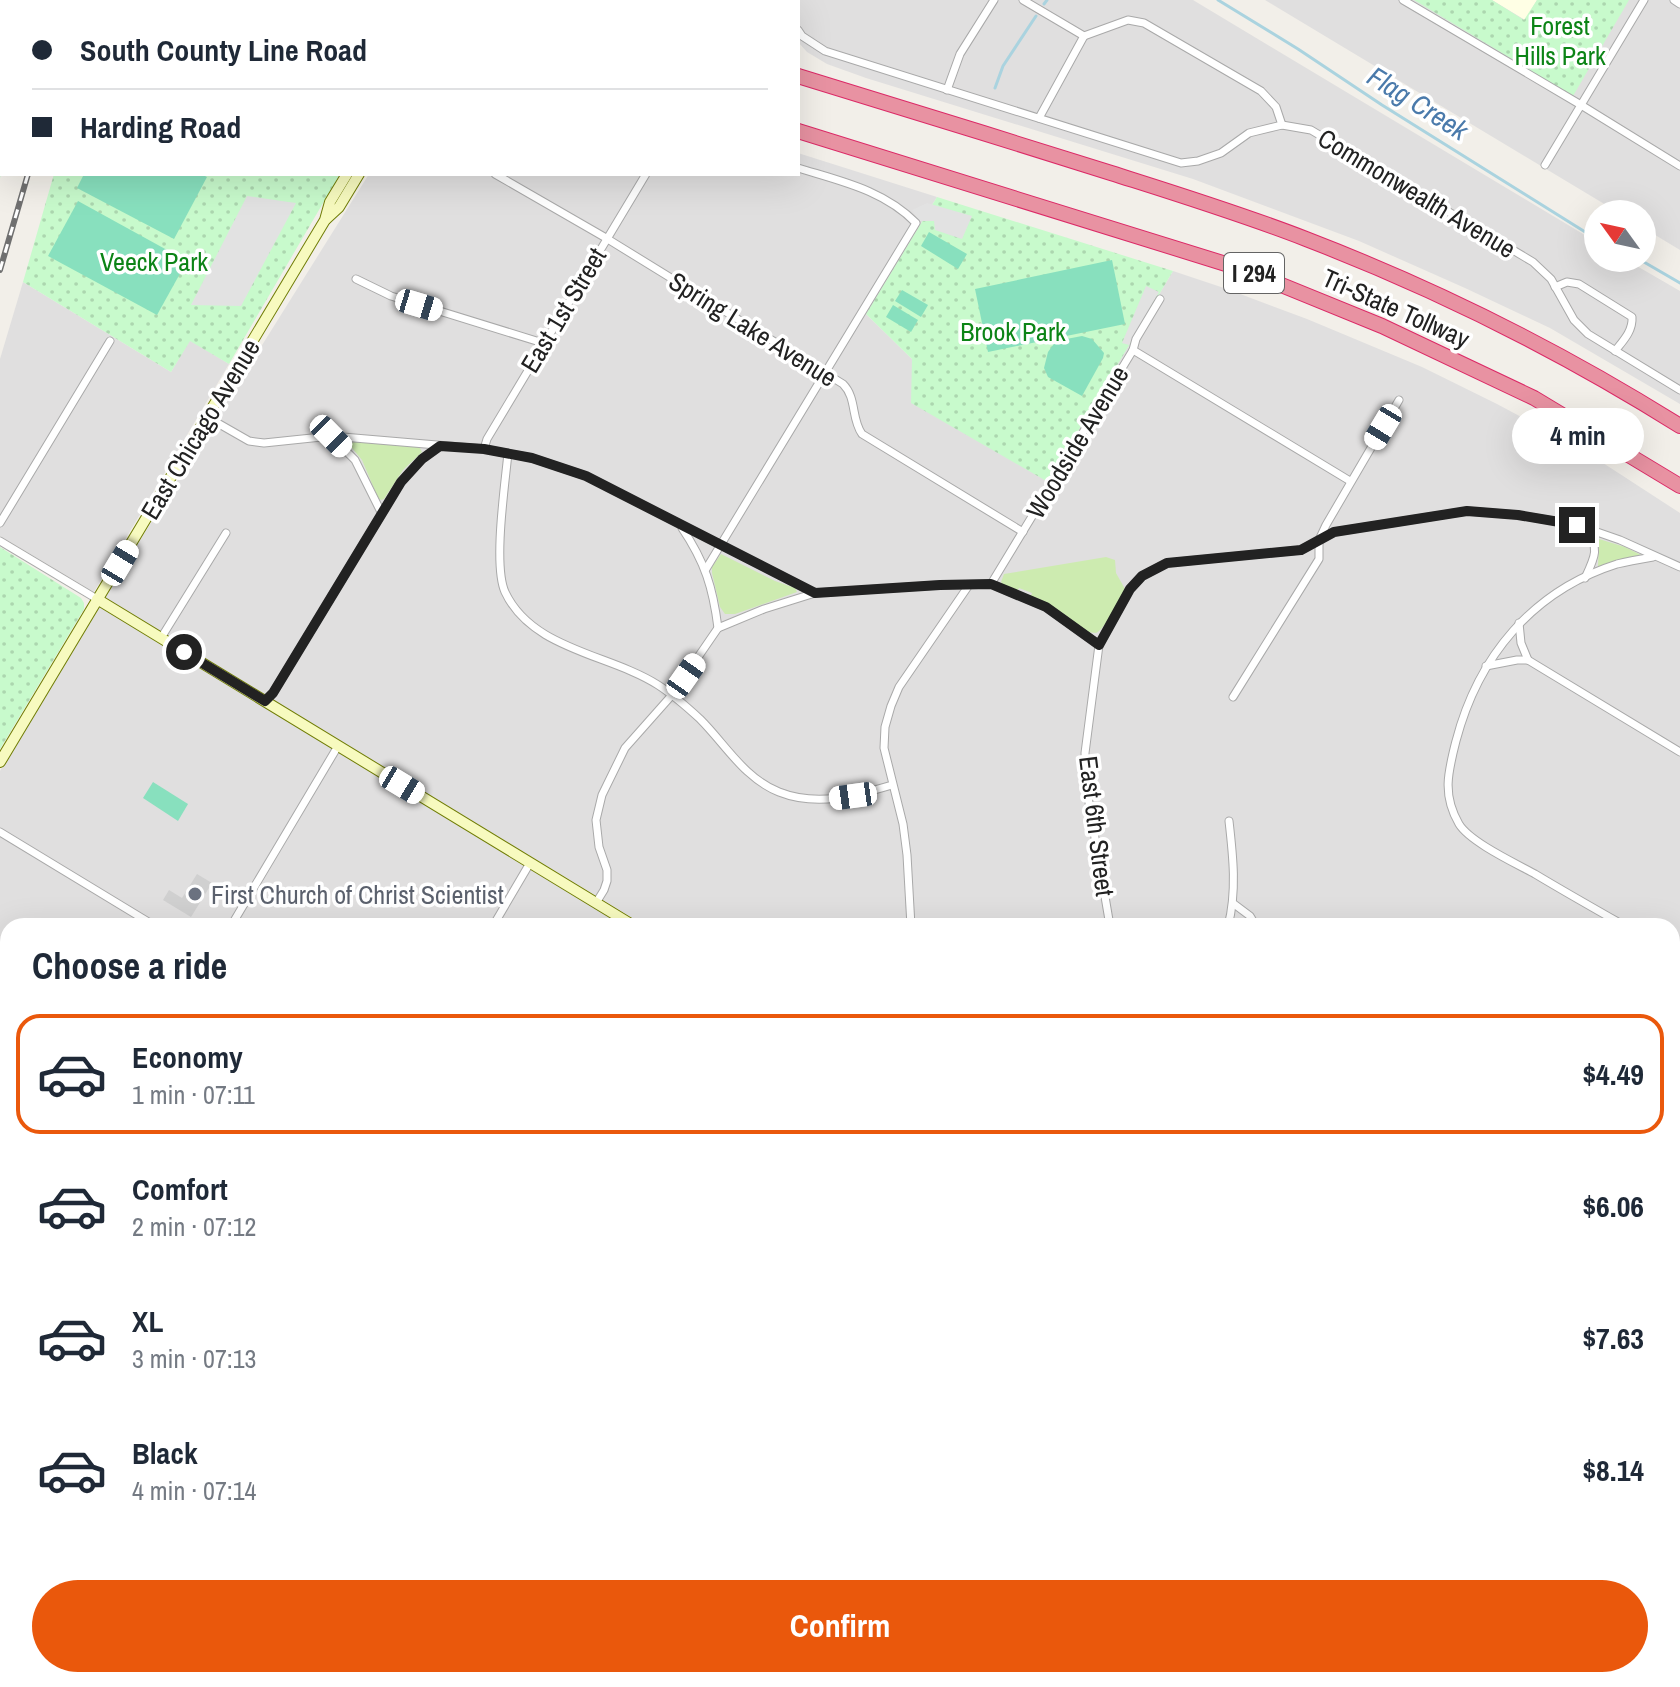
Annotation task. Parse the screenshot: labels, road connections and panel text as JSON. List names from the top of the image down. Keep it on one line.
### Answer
{"streets":{"highway":["I 294","Tri-State Tollway"],"main road":["East Chicago Avenue"],"street":["Commonwealth Avenue","East 1st Street","Spring Lake Avenue","Woodside Avenue","East 6th Street"]},"crossings":[["East 1st Street","Spring Lake Avenue"],["Spring Lake Avenue","Woodside Avenue"]],"water":["Flag Creek"],"parks":["Forest Hills Park","Veeck Park","Brook Park"],"places":["First Church of Christ Scientist"],"north":"top left","page":{"banner":["South County Line Road","Harding Road"],"bubble":"4 min","heading":"Choose a ride","list":[{"name":"Economy","note":"1 min · 07:11","value":"$4.49"},{"name":"Comfort","note":"2 min · 07:12","value":"$6.06"},{"name":"XL","note":"3 min · 07:13","value":"$7.63"},{"name":"Black","note":"4 min · 07:14","value":"$8.14"}],"buttons":"Confirm"}}
